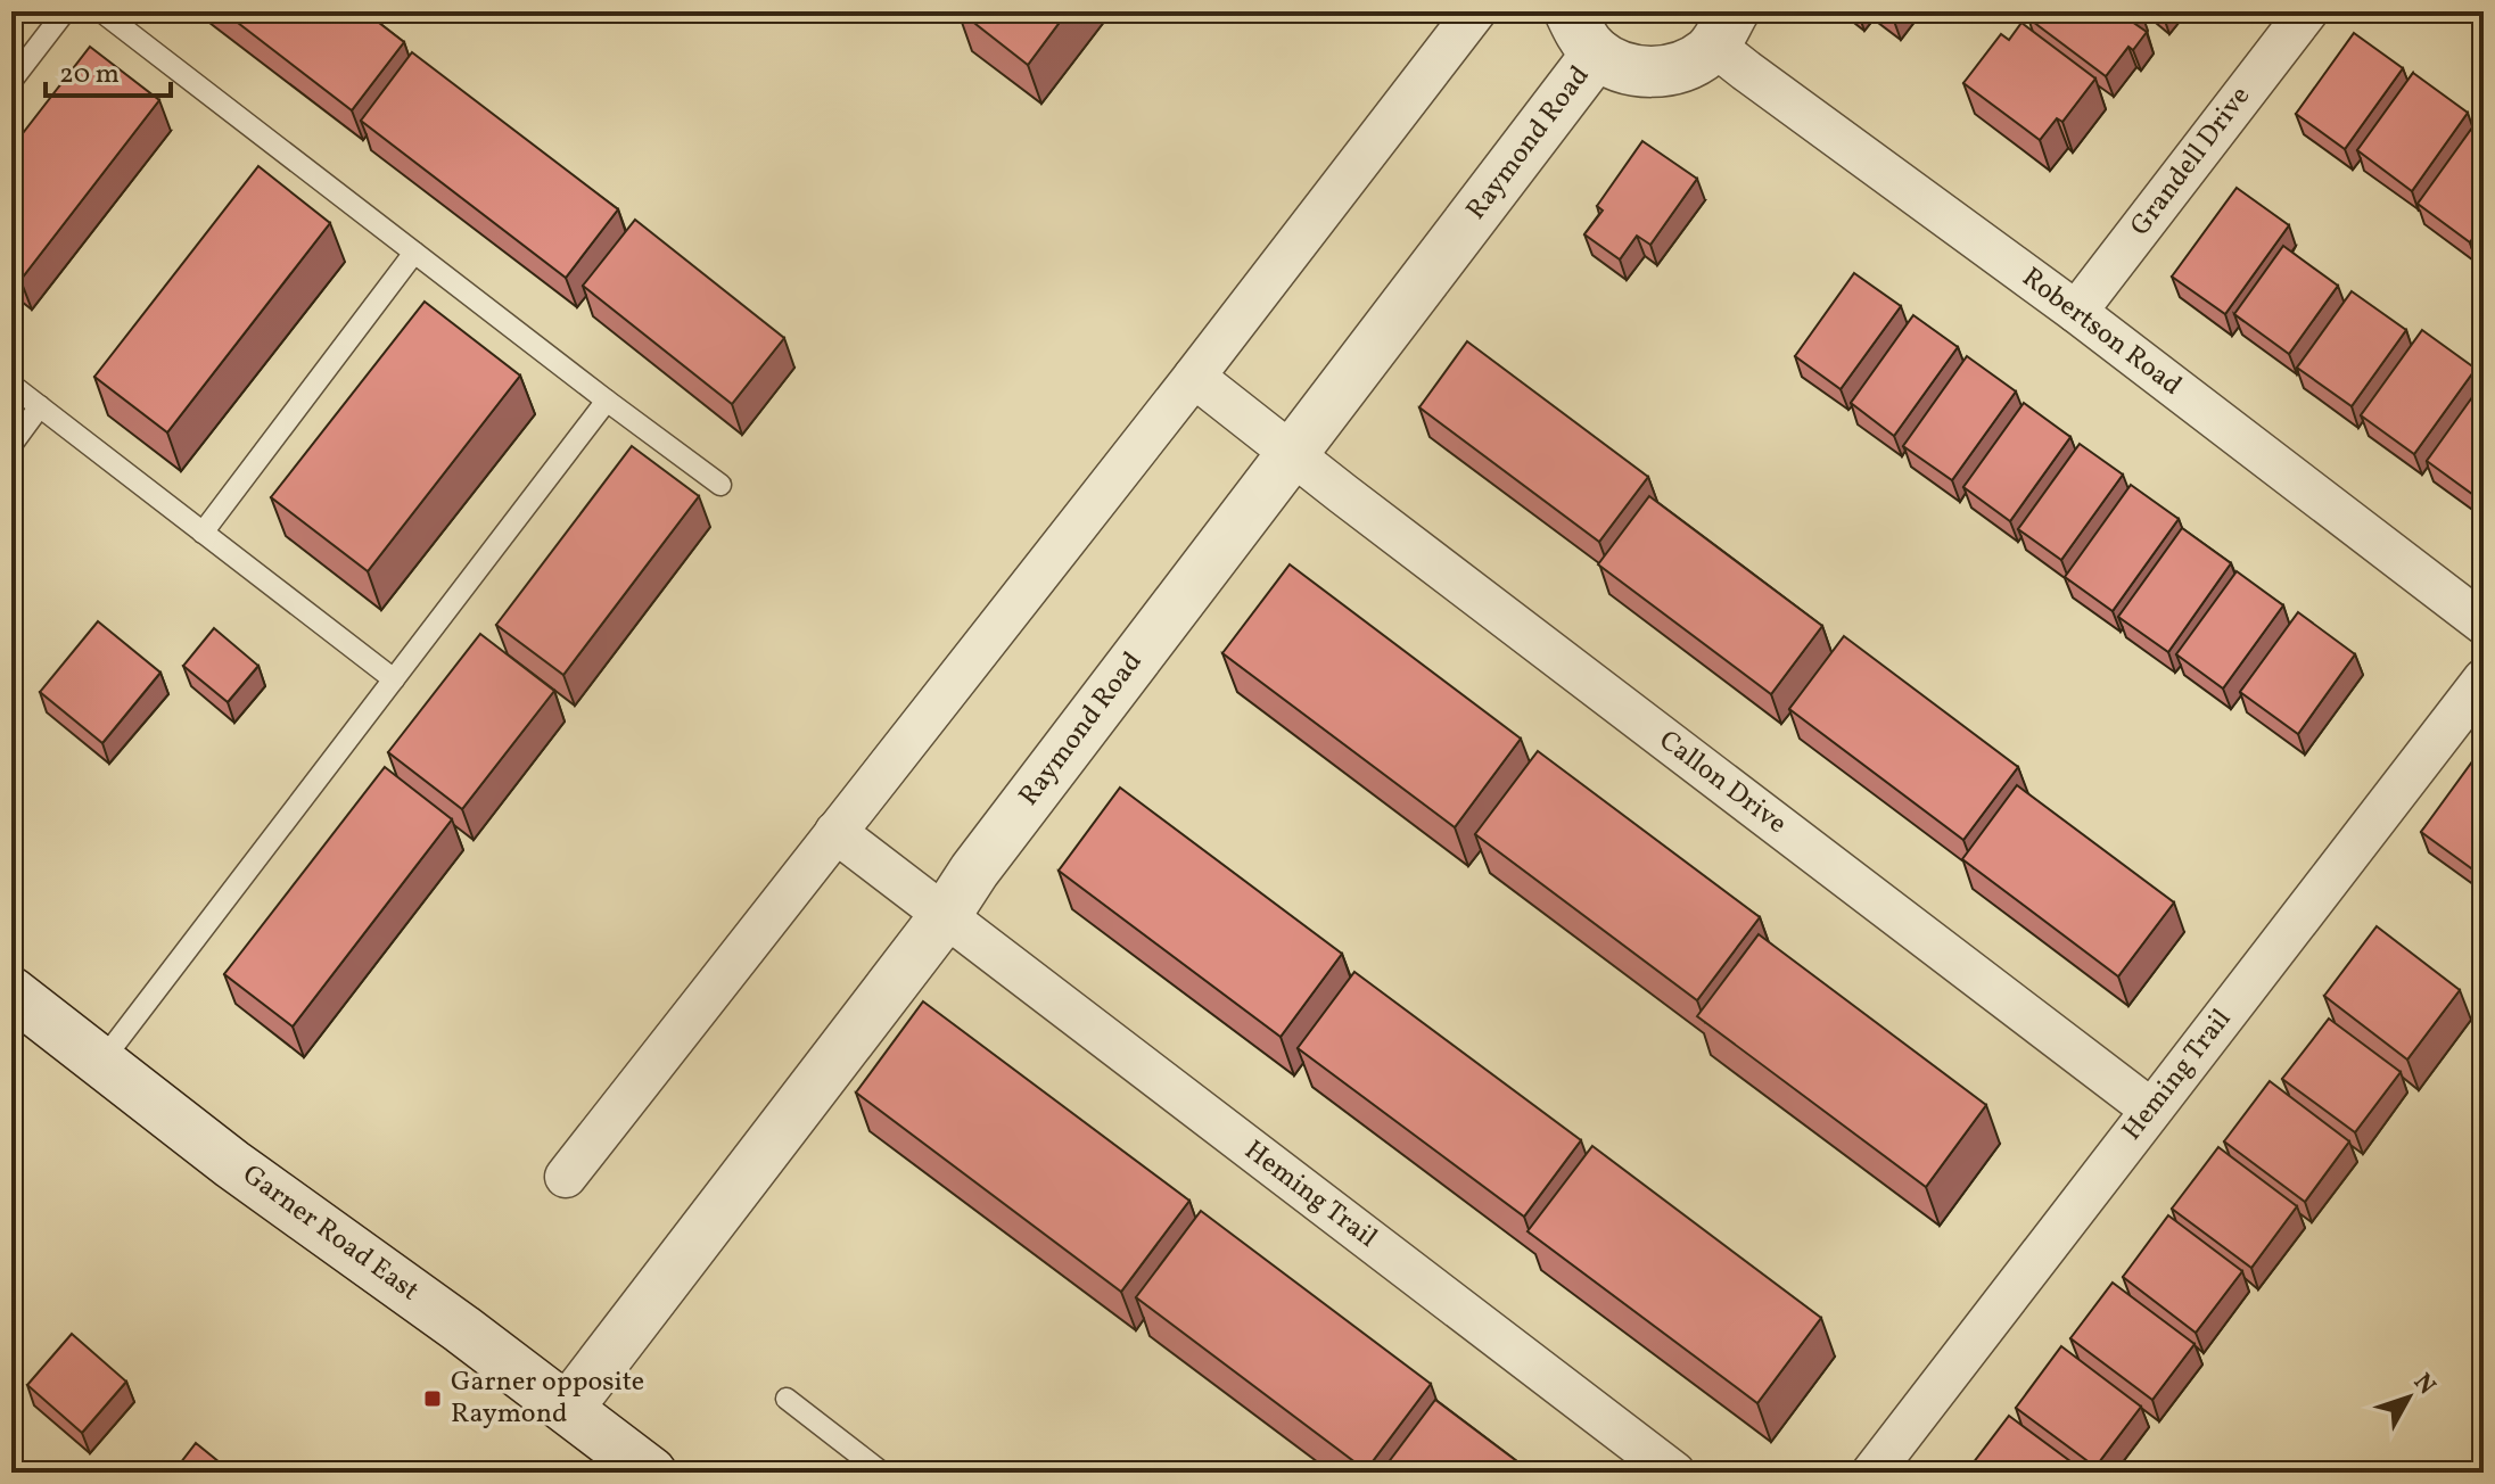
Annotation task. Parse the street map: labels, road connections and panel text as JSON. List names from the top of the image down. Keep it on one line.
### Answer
{"streets":{"street":["Raymond Road","Grandell Drive","Robertson Road","Callon Drive","Heming Trail","Garner Road East"]},"crossings":[["Raymond Road","Callon Drive"],["Raymond Road","Heming Trail"],["Raymond Road","Garner Road East"],["Grandell Drive","Robertson Road"],["Callon Drive","Heming Trail"]],"places":{"transit":["Garner opposite Raymond"]},"scale_bar":"20 m","north":"top right"}
